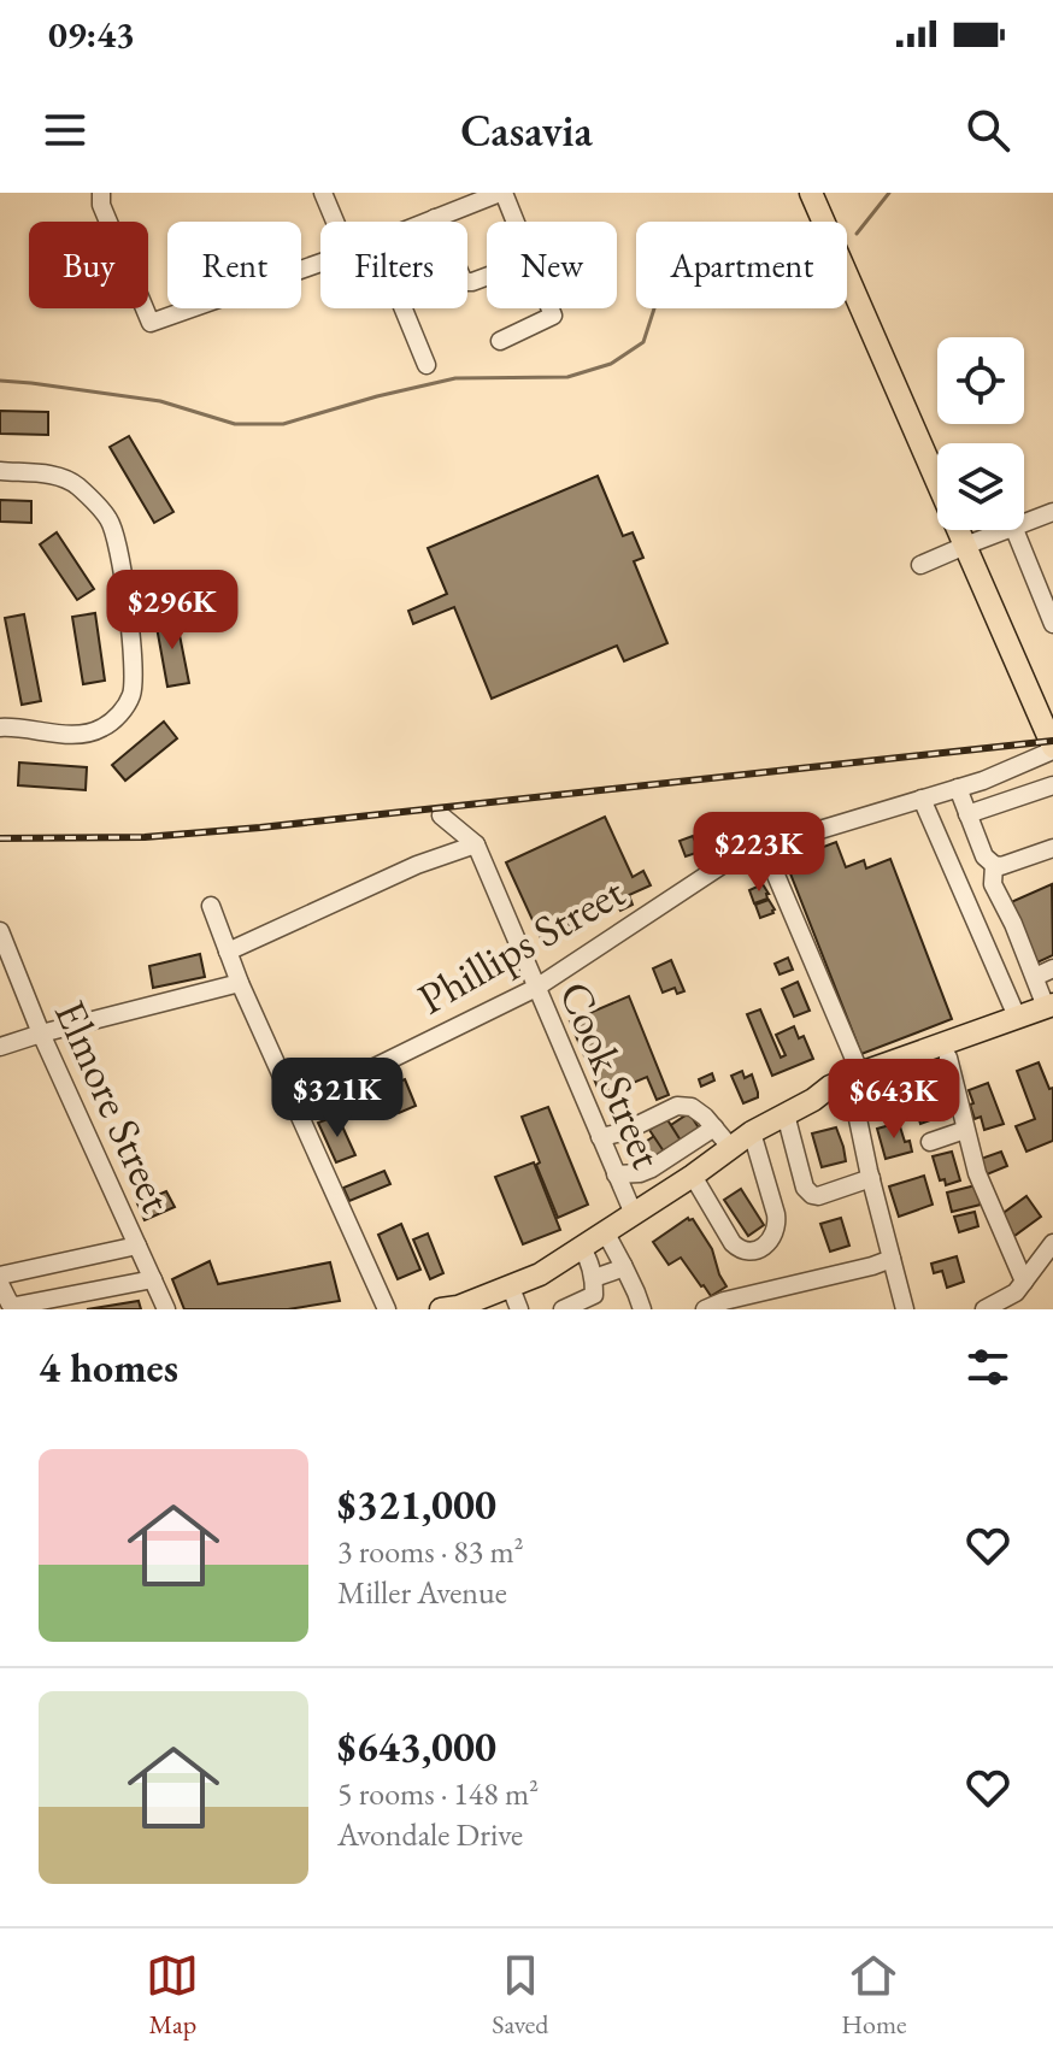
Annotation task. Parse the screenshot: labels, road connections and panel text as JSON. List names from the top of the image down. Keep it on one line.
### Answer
{"streets":{"street":["Phillips Street","Cook Street","Elmore Street"]},"crossings":[["Phillips Street","Cook Street"]],"page":{"status":"09:43","header":"Casavia","chip":["Buy","Rent","Filters","New","Apartment"],"price":["$296K","$223K","$321K","$643K"],"heading":"4 homes","list":[{"name":"$321,000","note":"3 rooms · 83 m² · Miller Avenue"},{"name":"$643,000","note":"5 rooms · 148 m² · Avondale Drive"}],"tabs":["Map","Saved","Home"]}}
